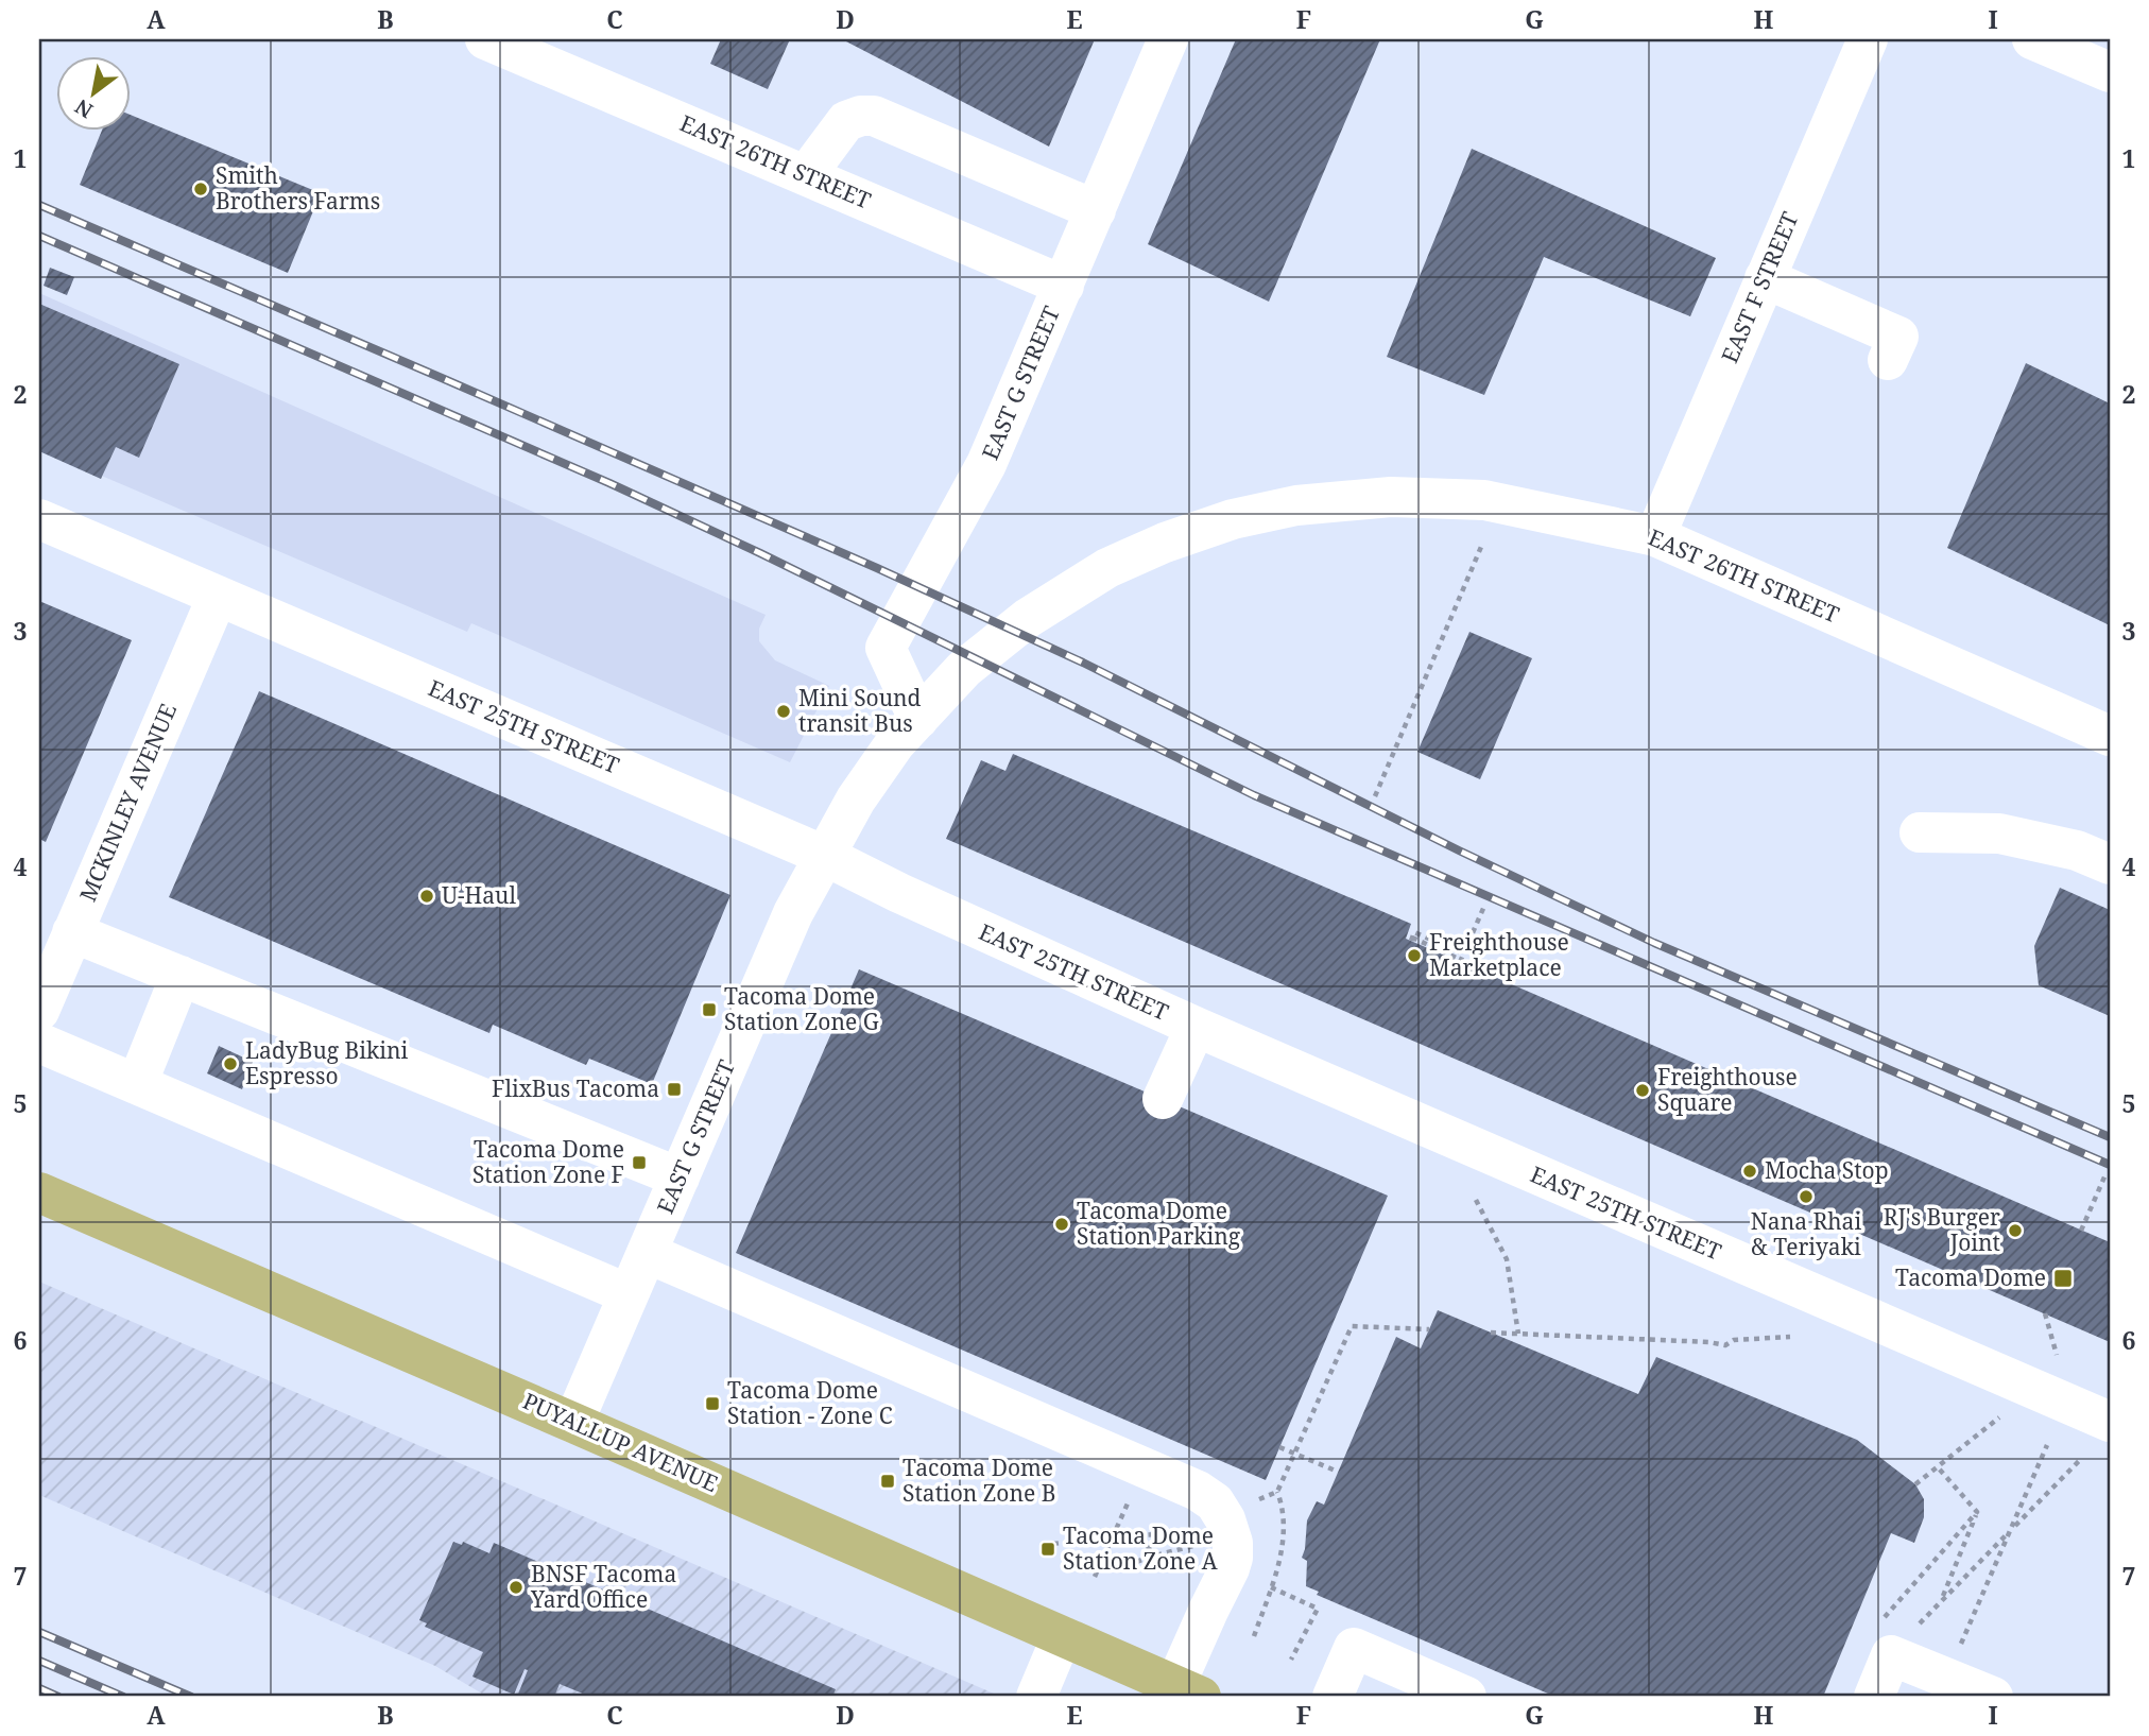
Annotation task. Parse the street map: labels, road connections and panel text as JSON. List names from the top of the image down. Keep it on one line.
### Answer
{"streets":{"main road":["PUYALLUP AVENUE"],"street":["EAST 26TH STREET","EAST F STREET","EAST G STREET","EAST 25TH STREET","MCKINLEY AVENUE"]},"crossings":[["EAST 26TH STREET","EAST F STREET"],["EAST 26TH STREET","EAST G STREET"],["EAST 26TH STREET","EAST 25TH STREET"],["EAST G STREET","EAST 25TH STREET"],["EAST G STREET","PUYALLUP AVENUE"],["EAST 25TH STREET","MCKINLEY AVENUE"]],"places":{"other":["Smith Brothers Farms","Mini Sound transit Bus","U-Haul","Freighthouse Marketplace","LadyBug Bikini Espresso","Freighthouse Square","Mocha Stop","Nana Rhai & Teriyaki","Tacoma Dome Station Parking","RJ's Burger Joint","BNSF Tacoma Yard Office"],"transit":["Tacoma Dome Station Zone G","FlixBus Tacoma","Tacoma Dome Station Zone F","Tacoma Dome","Tacoma Dome Station - Zone C","Tacoma Dome Station Zone B","Tacoma Dome Station Zone A"]},"north":"bottom left","grid":{"columns":["A","B","C","D","E","F","G","H","I"],"rows":["1","2","3","4","5","6","7"]}}
